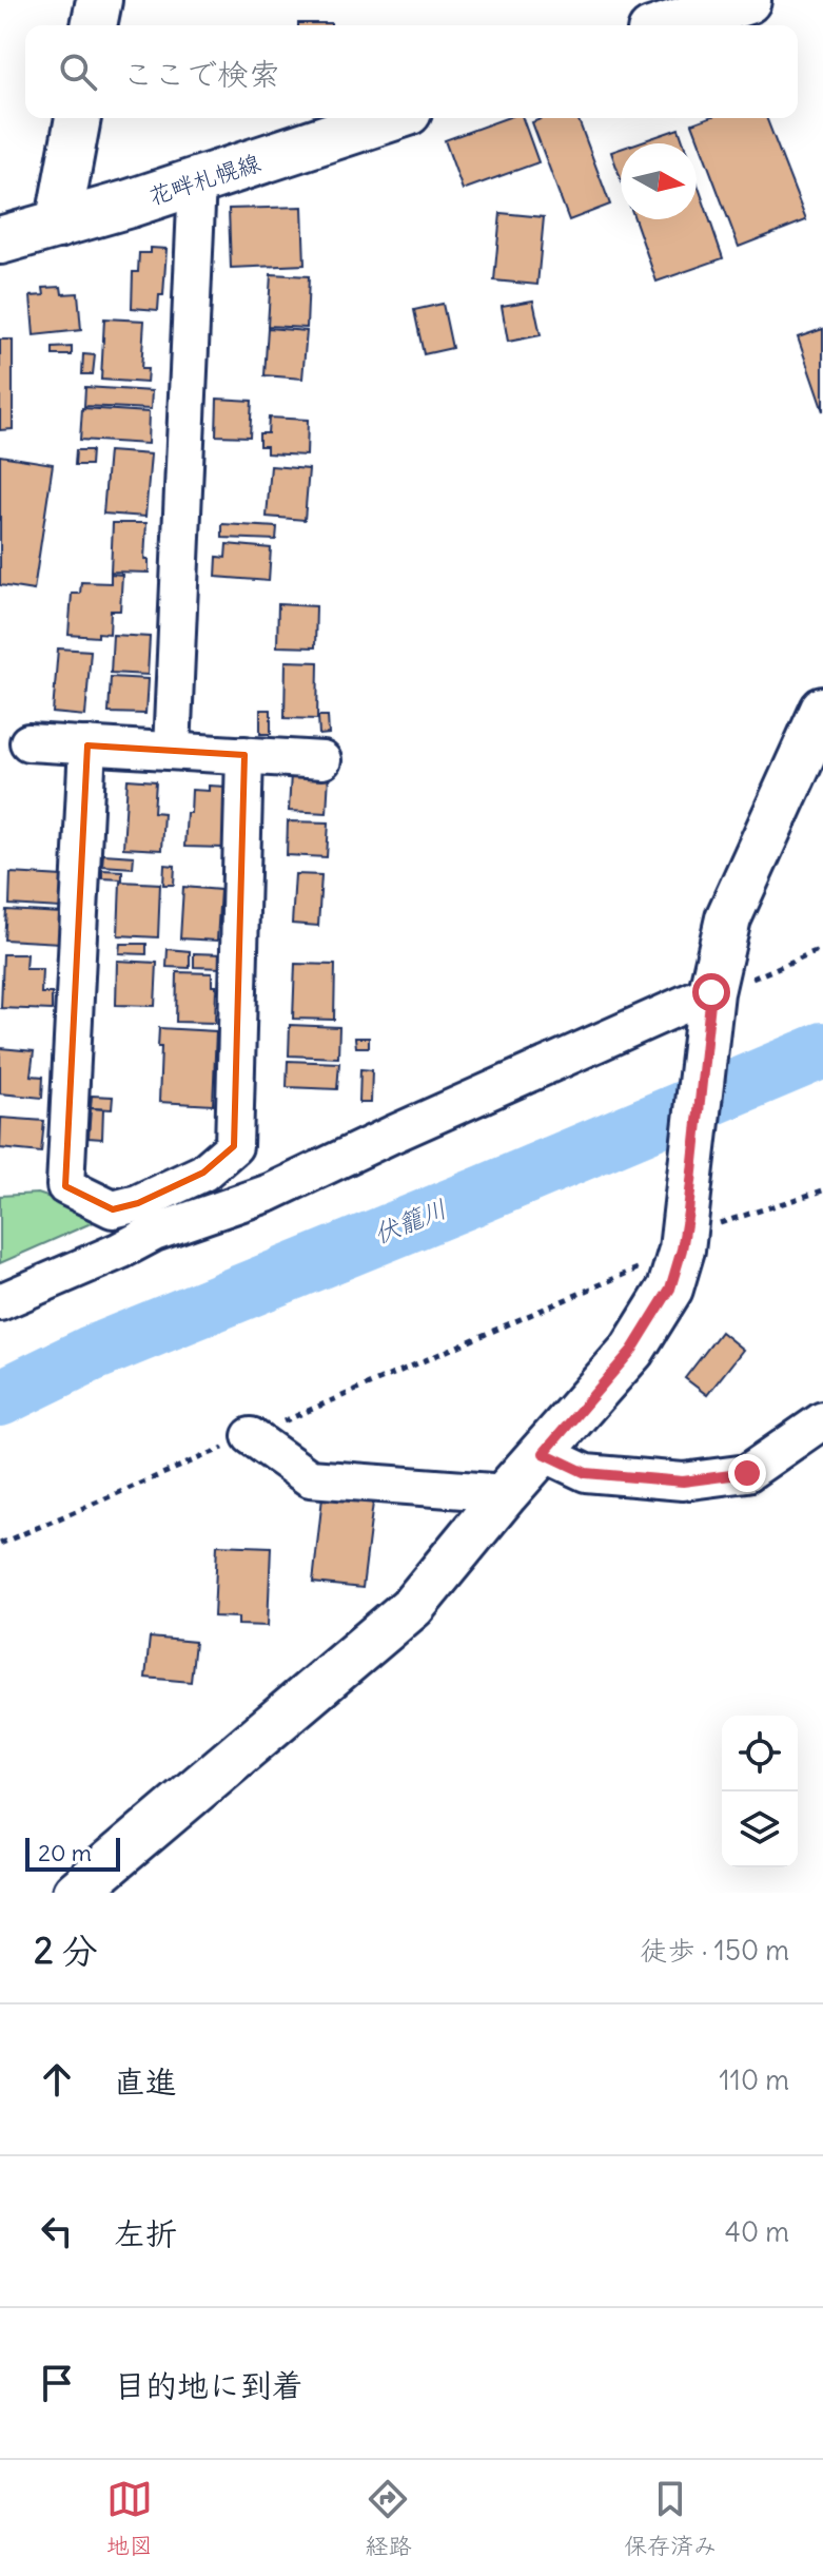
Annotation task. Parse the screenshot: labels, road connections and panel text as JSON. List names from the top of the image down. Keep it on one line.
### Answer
{"streets":{"main road":["花畔札幌線"]},"water":["伏籠川"],"scale_bar":"20 m","north":"right","page":{"search":"ここで検索","scale":"20 m","heading":["2 分","徒歩 · 150 m"],"list":[["直進","110 m"],["左折","40 m"],"目的地に到着"],"nav":["地図","経路","保存済み"]}}
